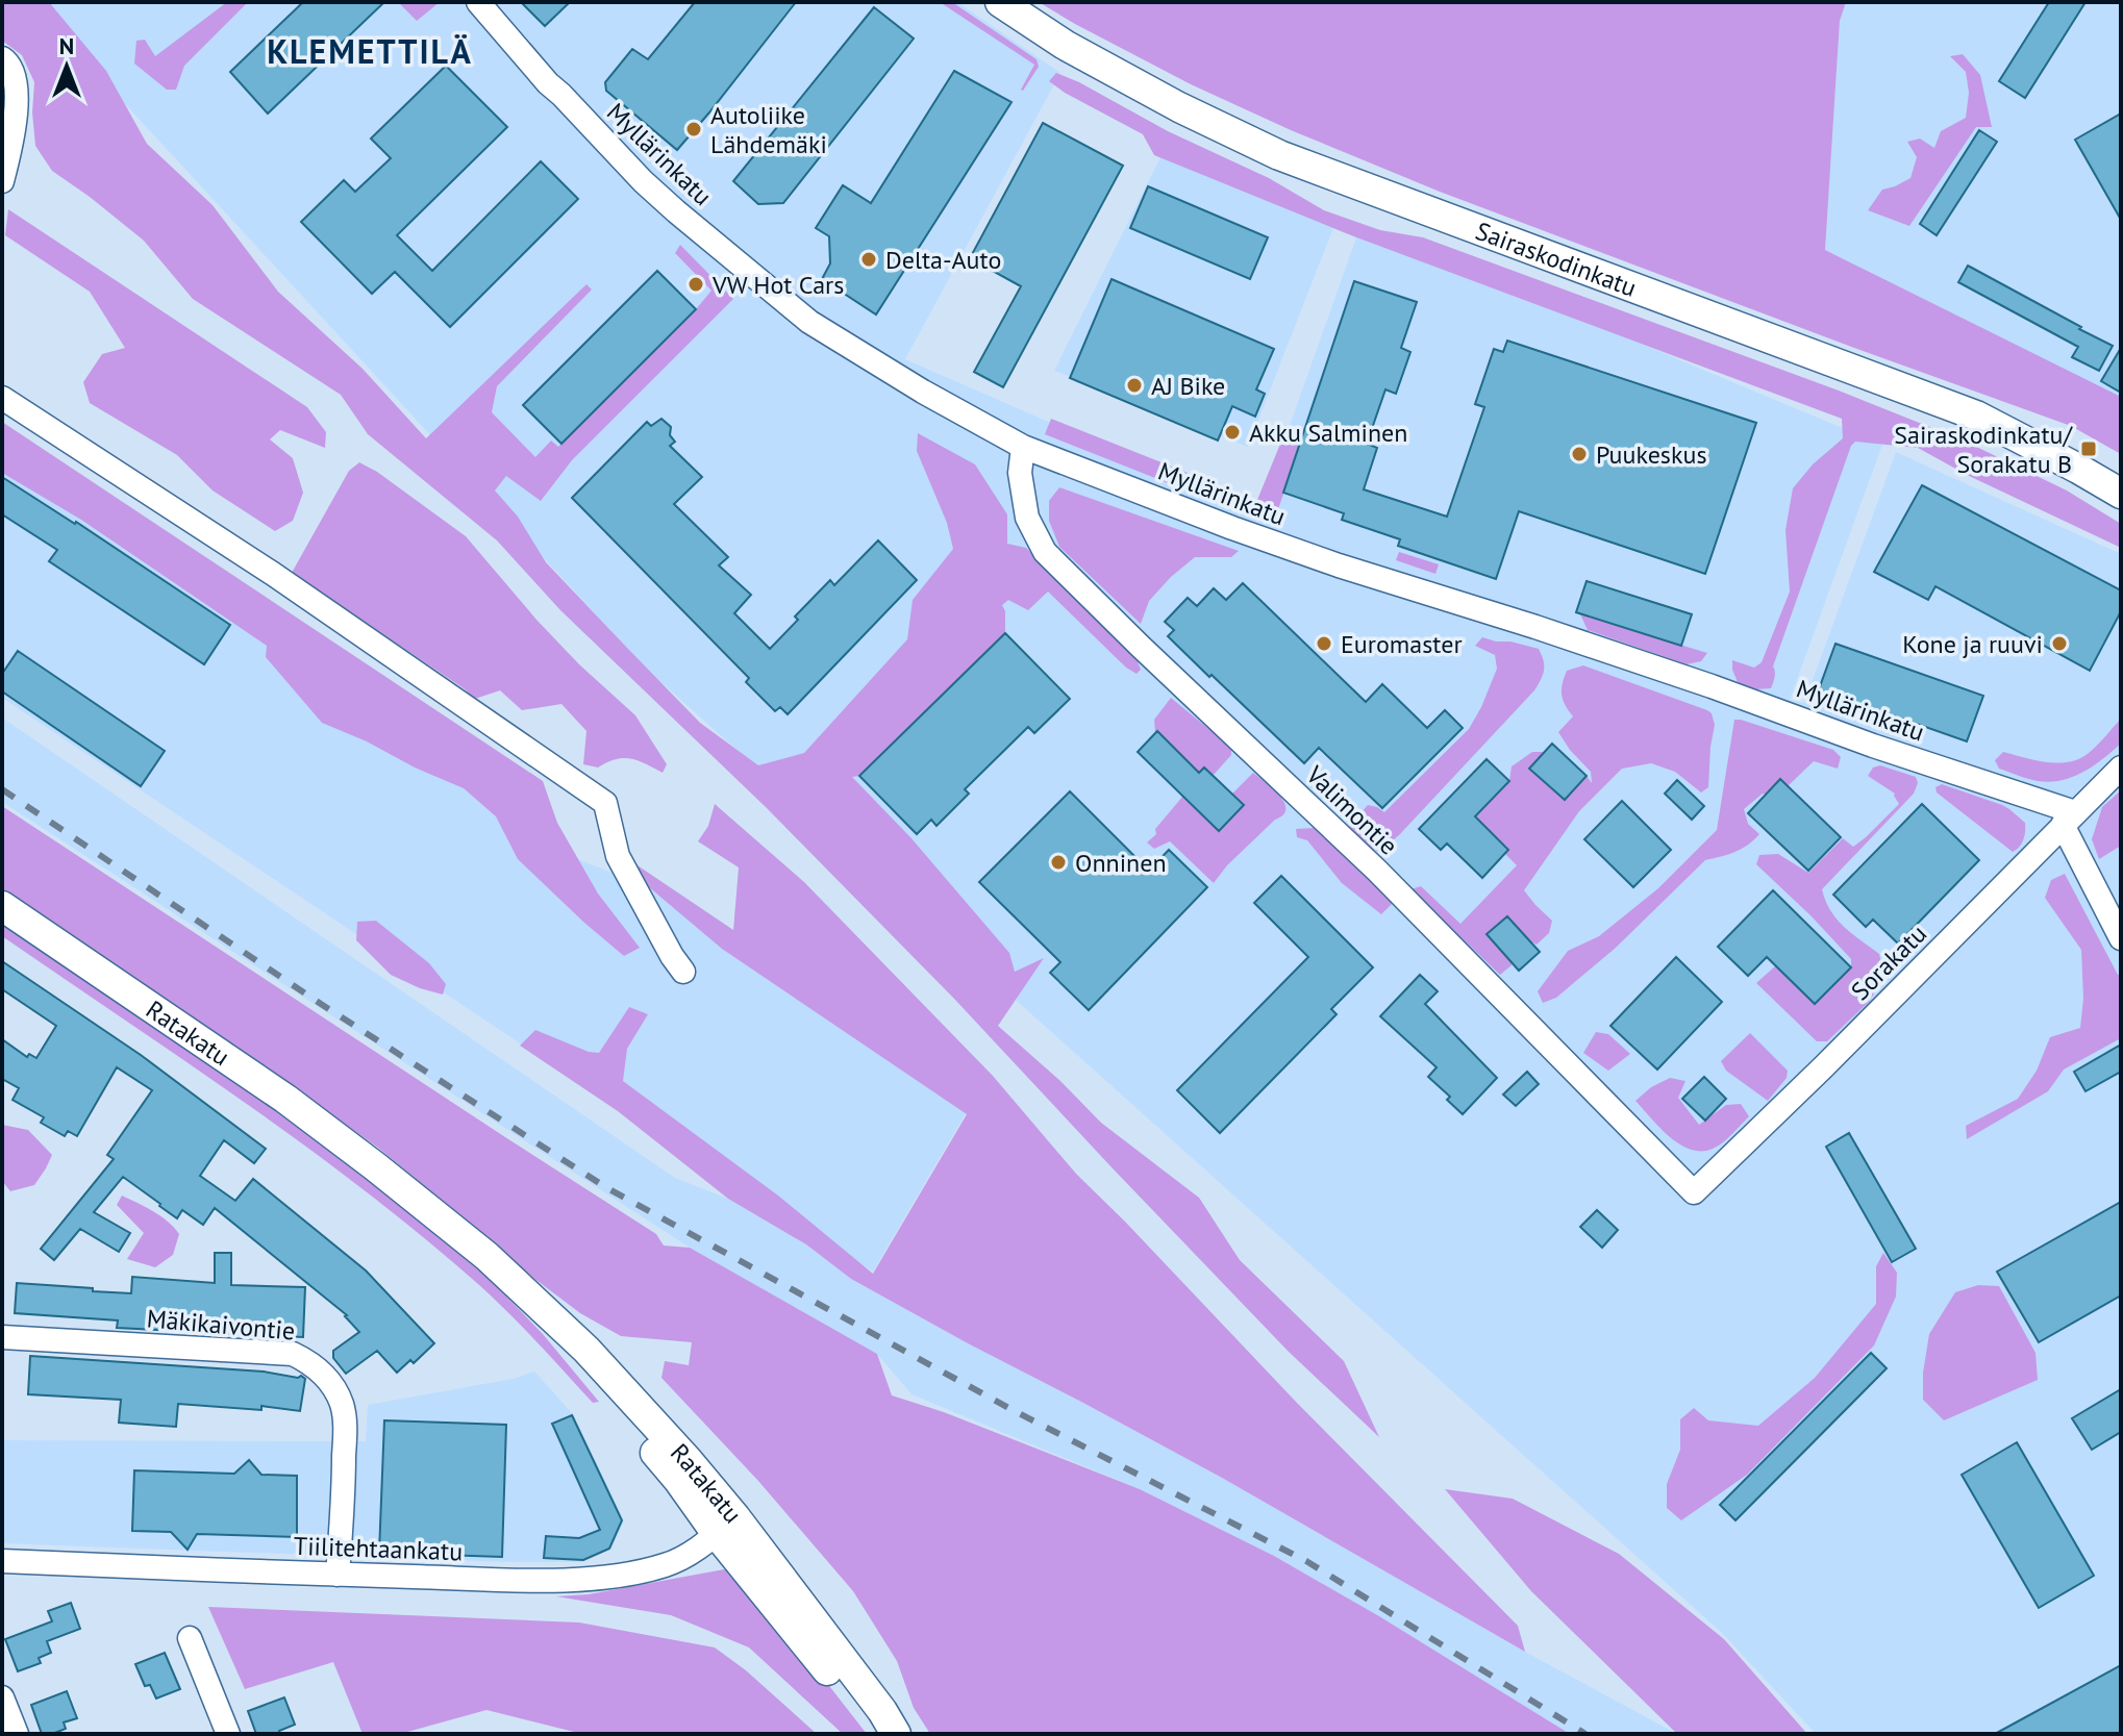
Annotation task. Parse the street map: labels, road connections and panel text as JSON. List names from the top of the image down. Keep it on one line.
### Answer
{"streets":{"main road":["Sairaskodinkatu","Ratakatu"],"street":["Myllärinkatu","Valimontie","Sorakatu","Mäkikaivontie","Tiilitehtaankatu"]},"crossings":[["Myllärinkatu","Valimontie"],["Myllärinkatu","Sorakatu"],["Valimontie","Sorakatu"],["Ratakatu","Tiilitehtaankatu"],["Mäkikaivontie","Tiilitehtaankatu"]],"districts":["KLEMETTILÄ"],"places":{"other":["Autoliike Lähdemäki","Delta-Auto","VW Hot Cars","AJ Bike","Akku Salminen","Puukeskus","Euromaster","Kone ja ruuvi","Onninen"],"transit":["Sairaskodinkatu/ Sorakatu B"]},"north":"top"}
